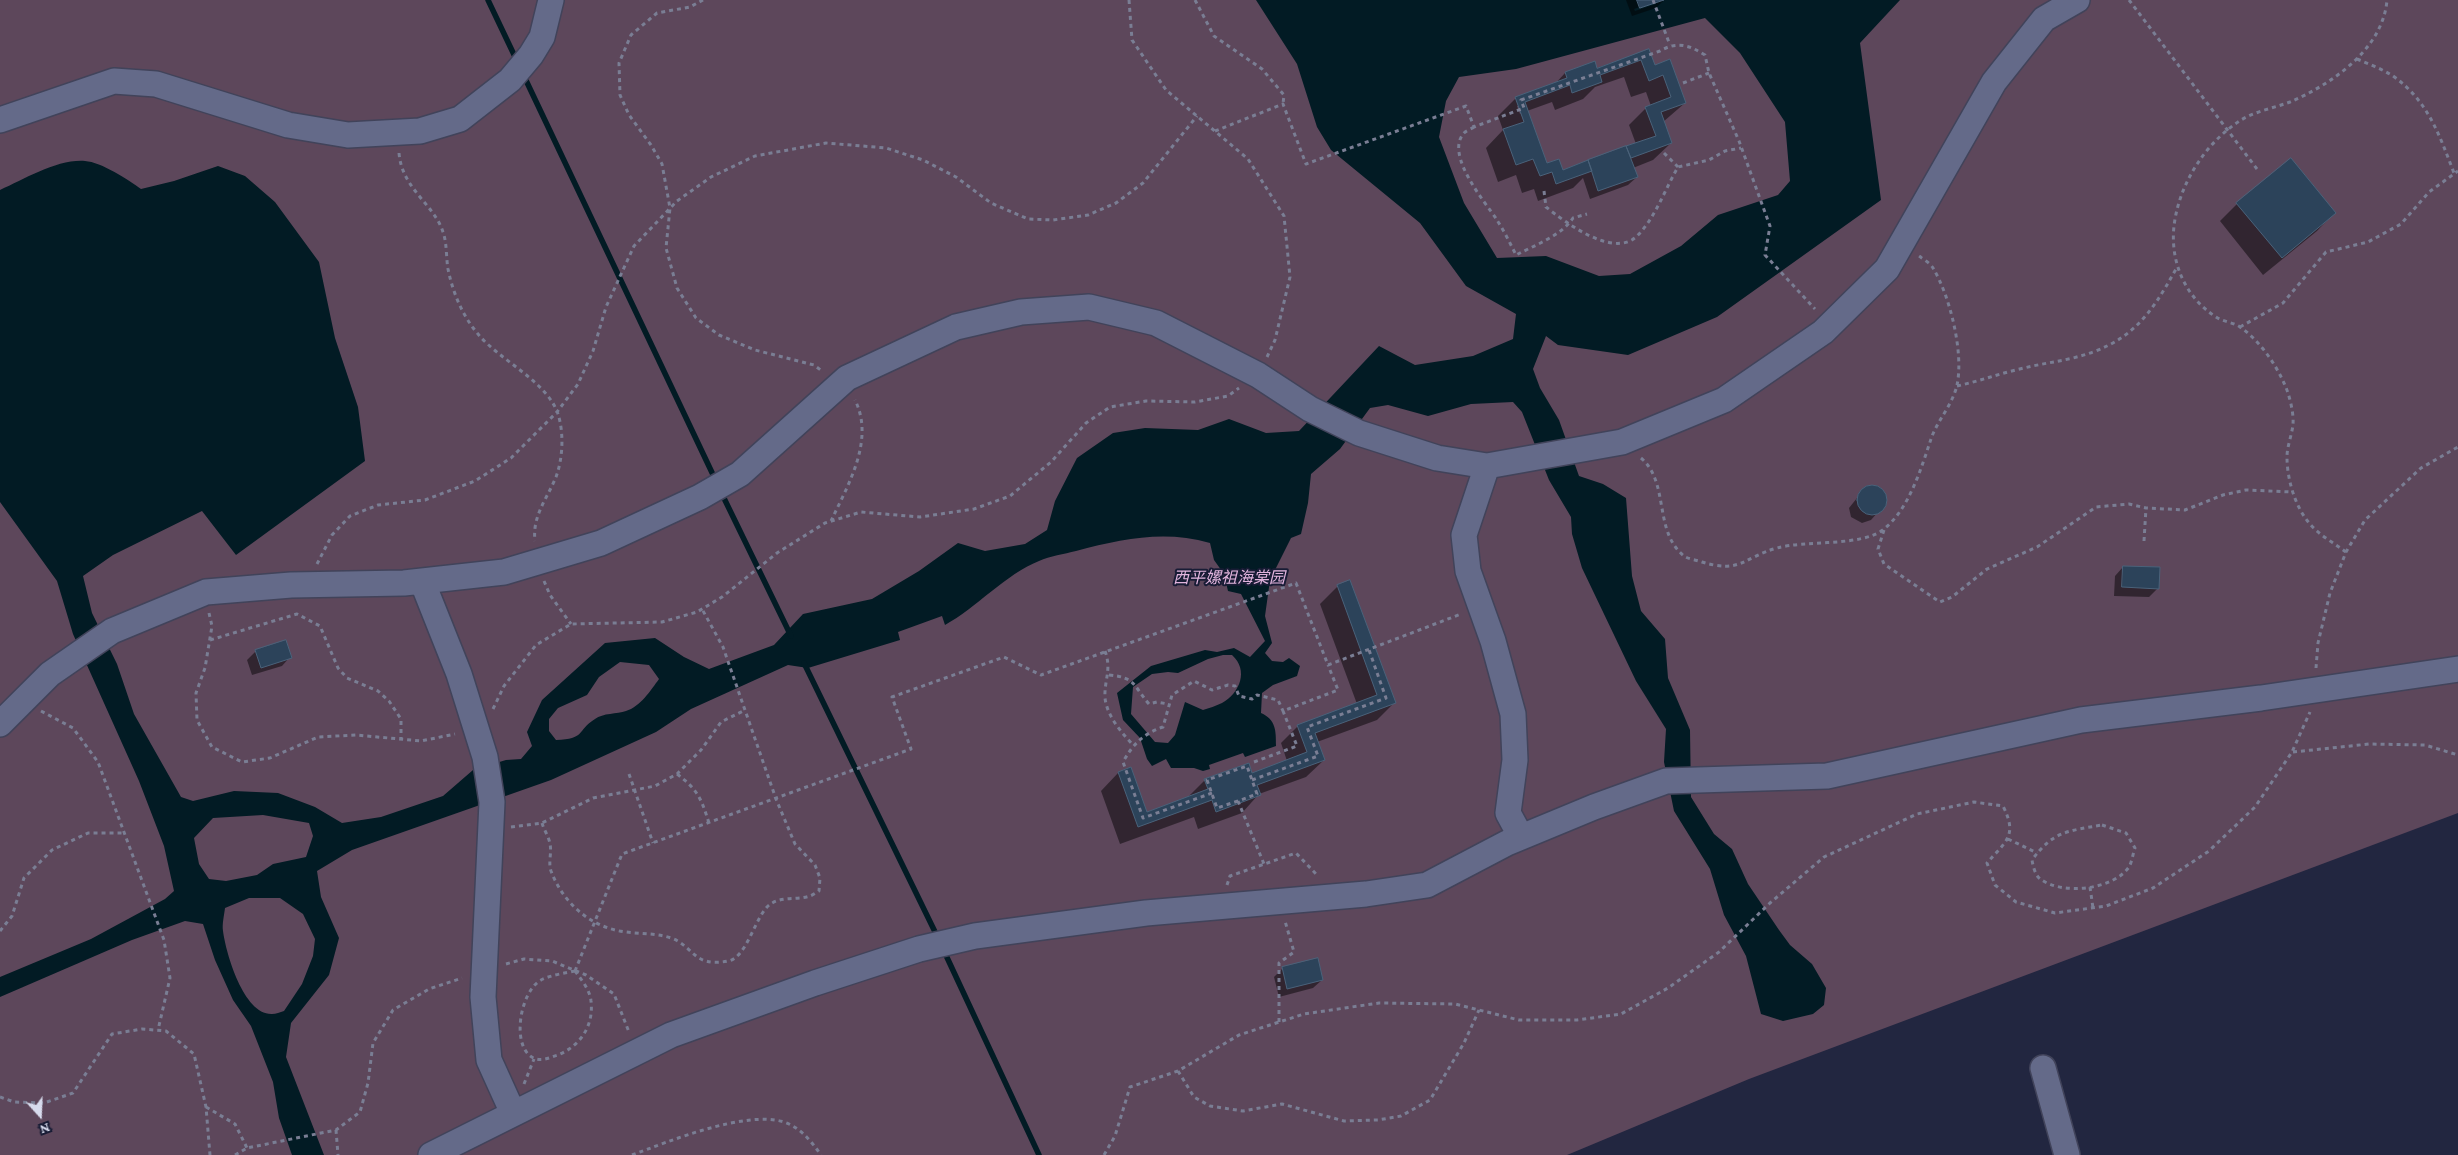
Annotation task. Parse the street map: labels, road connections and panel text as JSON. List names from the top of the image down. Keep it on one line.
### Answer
{"parks":["西平嫘祖海棠园"],"north":"bottom"}
